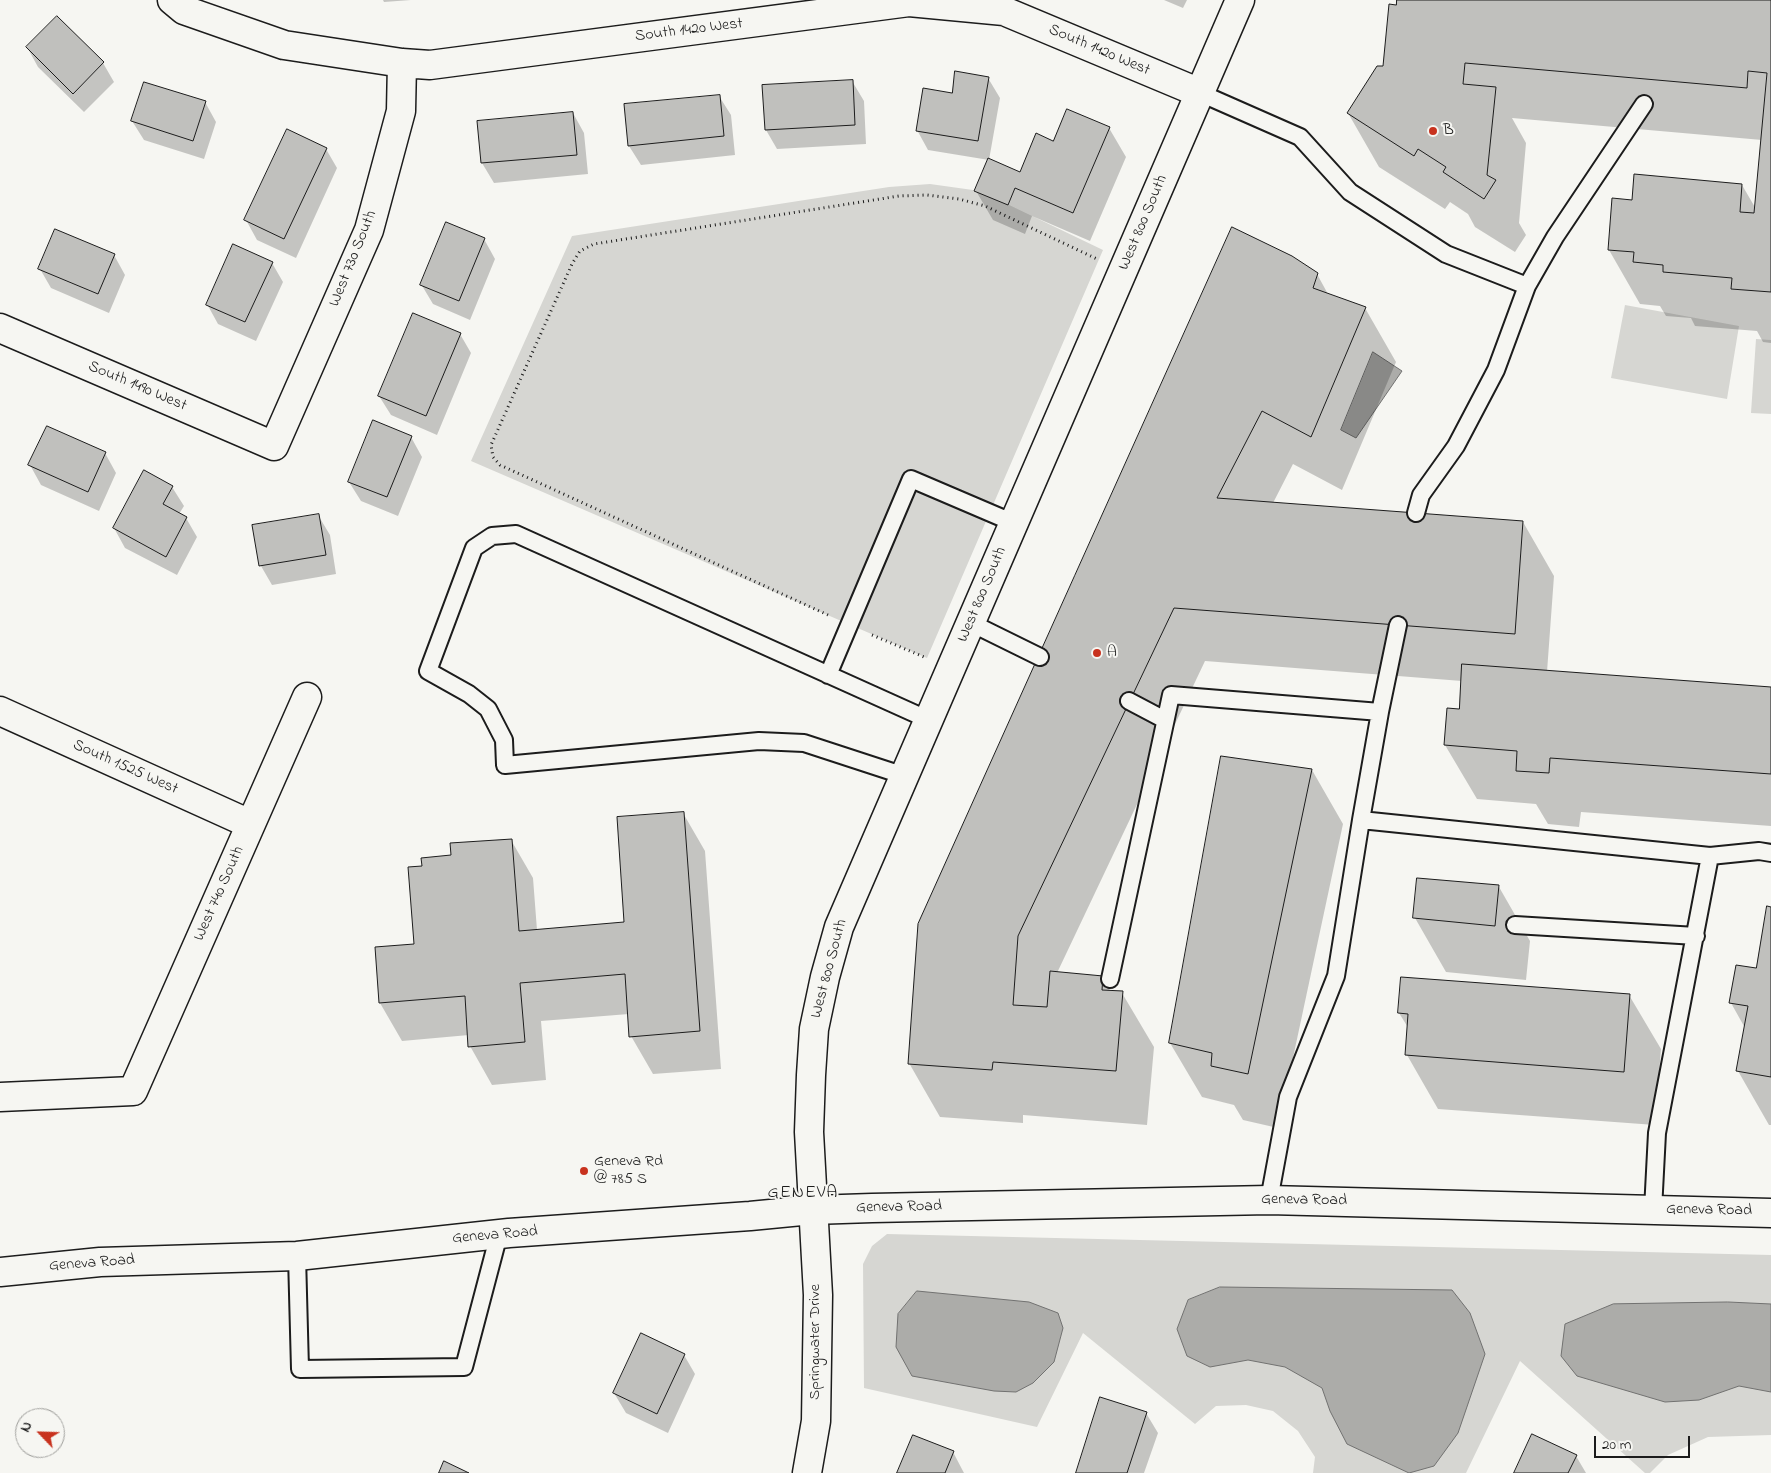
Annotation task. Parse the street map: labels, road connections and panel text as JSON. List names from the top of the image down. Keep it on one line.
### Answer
{"streets":{"street":["South 1420 West","West 800 South","West 730 South","South 1490 West","South 1525 West","West 740 South","Geneva Road","Springwater Drive"]},"crossings":[["South 1420 West","West 800 South"],["South 1420 West","West 730 South"],["West 800 South","Geneva Road"],["West 800 South","Springwater Drive"],["West 730 South","South 1490 West"],["South 1525 West","West 740 South"],["Geneva Road","Springwater Drive"]],"districts":["GENEVA"],"places":["B","A","Geneva Rd @ 785 S"],"scale_bar":"20 m","north":"top left"}
